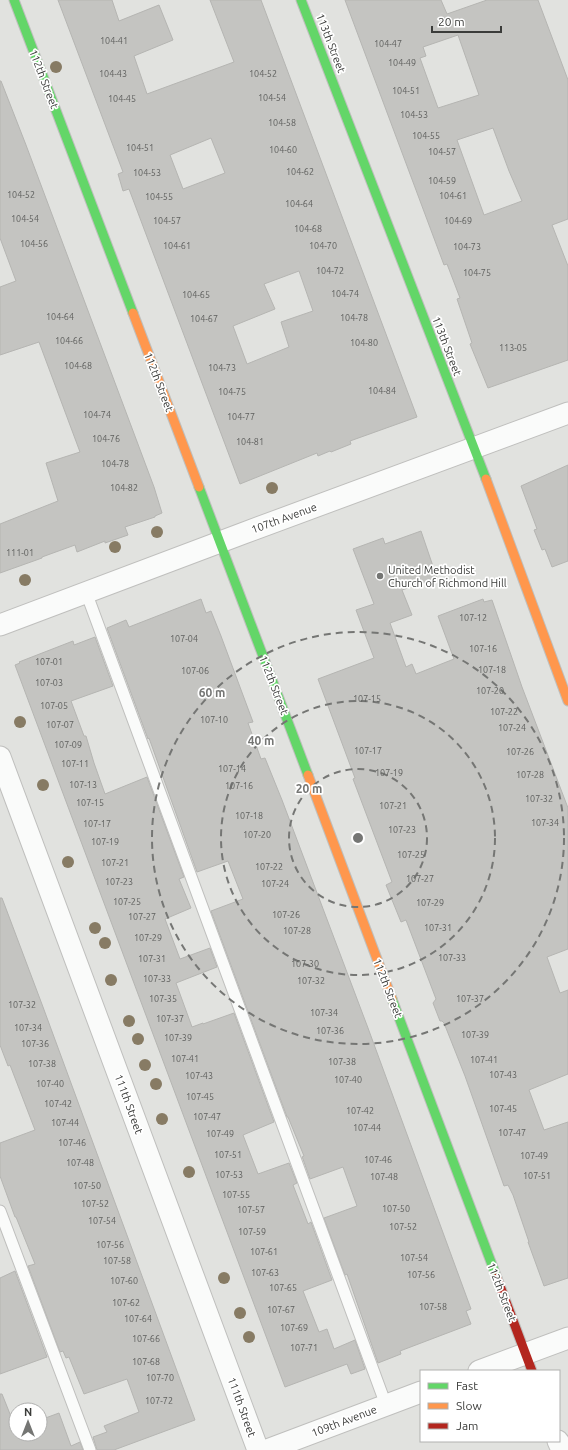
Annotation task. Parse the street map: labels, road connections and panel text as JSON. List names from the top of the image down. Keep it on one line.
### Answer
{"streets":{"street":["113th Street","112th Street","107th Avenue","111th Street","109th Avenue"]},"crossings":[["113th Street","107th Avenue"],["112th Street","107th Avenue"]],"places":["United Methodist Church of Richmond Hill"],"house_numbers":["104-41","104-47","104-49","104-43","104-52","104-51","104-54","104-45","104-53","104-58","104-55","104-51","104-60","104-57","104-62","104-53","104-59","104-52","104-61","104-55","104-64","104-54","104-57","104-69","104-68","104-56","104-61","104-70","104-73","104-72","104-75","104-74","104-65","104-64","104-78","104-67","104-66","104-80","113-05","104-68","104-73","104-84","104-75","104-74","104-77","104-76","104-81","104-78","104-82","111-01","107-12","107-04","107-16","107-01","107-18","107-06","107-03","107-20","107-15","107-05","107-22","107-10","107-07","107-24","107-09","107-17","107-26","107-11","107-14","107-19","107-28","107-13","107-16","107-32","107-15","107-21","107-18","107-34","107-17","107-23","107-20","107-19","107-25","107-21","107-22","107-27","107-23","107-24","107-25","107-29","107-26","107-27","107-31","107-28","107-29","107-33","107-31","107-30","107-33","107-32","107-35","107-37","107-32","107-34","107-37","107-34","107-36","107-39","107-39","107-36","107-41","107-41","107-38","107-38","107-43","107-43","107-40","107-40","107-45","107-42","107-45","107-42","107-47","107-44","107-44","107-47","107-49","107-46","107-51","107-49","107-46","107-48","107-53","107-51","107-48","107-50","107-55","107-52","107-50","107-57","107-54","107-52","107-59","107-56","107-61","107-54","107-58","107-63","107-56","107-60","107-65","107-62","107-58","107-67","107-64","107-69","107-66","107-71","107-68","107-70","107-72"],"legend":["Fast","Slow","Jam"],"scale_bar":"20 m","north":"top","rings":["60 m","40 m","20 m"]}
